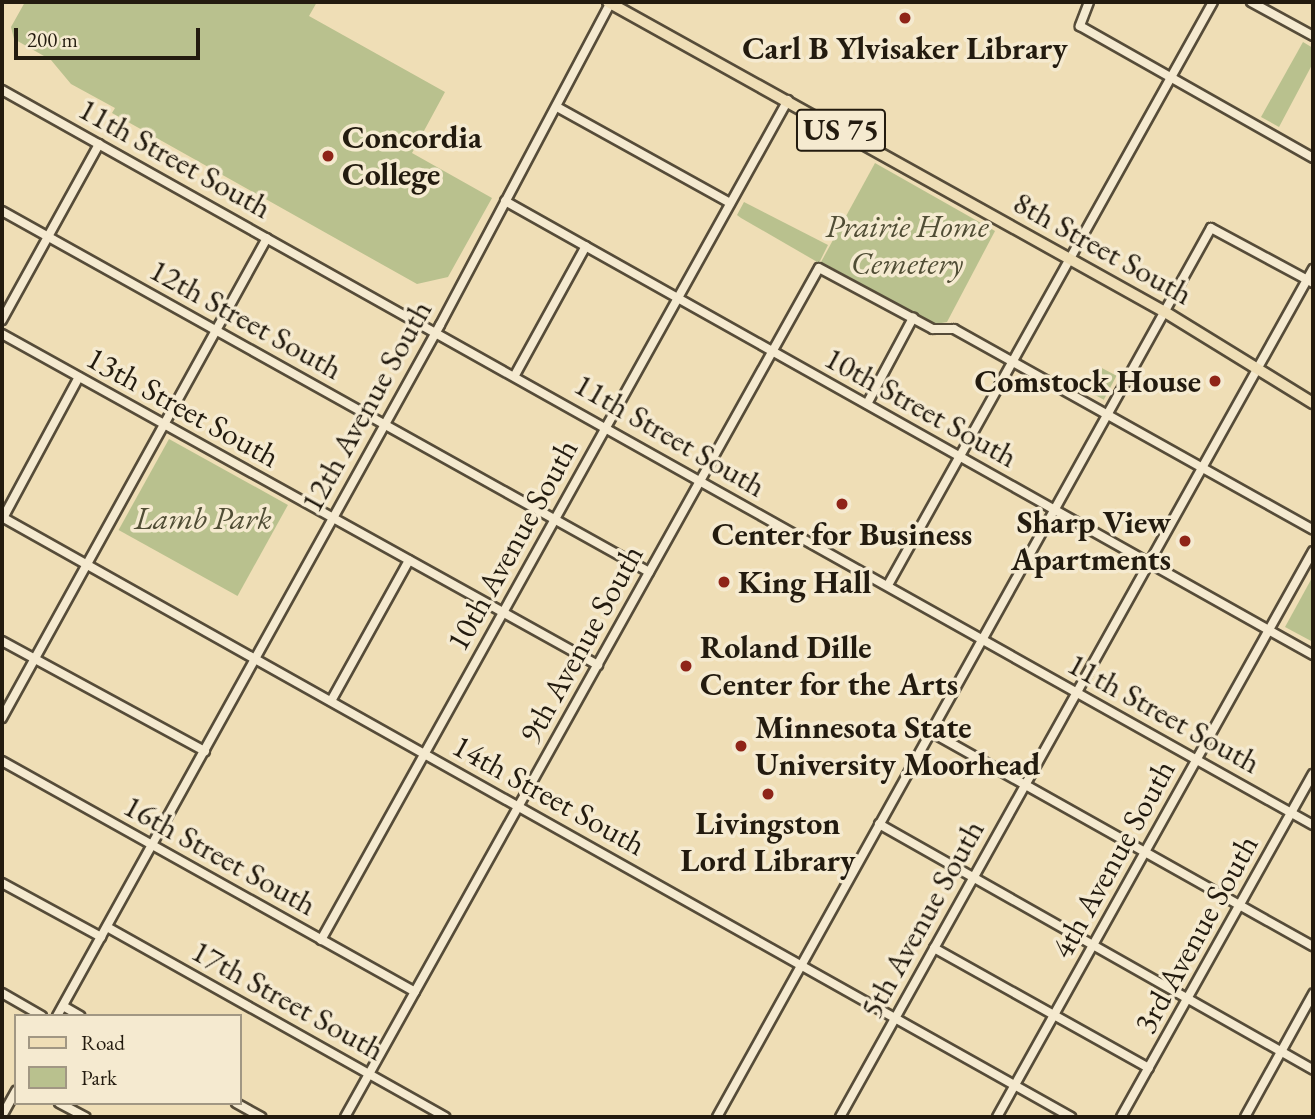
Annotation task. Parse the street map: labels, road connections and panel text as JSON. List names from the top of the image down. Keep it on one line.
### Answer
{"streets":{"main road":["US 75","8th Street South"],"street":["11th Street South","12th Street South","12th Avenue South","13th Street South","10th Street South","10th Avenue South","9th Avenue South","14th Street South","16th Street South","4th Avenue South","5th Avenue South","3rd Avenue South","17th Street South"]},"crossings":[["11th Street South","12th Avenue South"],["11th Street South","10th Avenue South"],["11th Street South","9th Avenue South"],["11th Street South","4th Avenue South"],["11th Street South","5th Avenue South"],["11th Street South","3rd Avenue South"],["8th Street South","12th Avenue South"],["8th Street South","10th Avenue South"],["8th Street South","5th Avenue South"],["12th Street South","12th Avenue South"],["12th Street South","10th Avenue South"],["12th Street South","9th Avenue South"],["12th Avenue South","13th Street South"],["12th Avenue South","10th Street South"],["12th Avenue South","14th Street South"],["12th Avenue South","16th Street South"],["12th Avenue South","17th Street South"],["13th Street South","10th Avenue South"],["13th Street South","9th Avenue South"],["10th Street South","10th Avenue South"],["10th Street South","9th Avenue South"],["10th Street South","4th Avenue South"],["10th Street South","5th Avenue South"],["10th Avenue South","14th Street South"],["10th Avenue South","16th Street South"],["9th Avenue South","14th Street South"],["9th Avenue South","16th Street South"],["9th Avenue South","17th Street South"],["14th Street South","4th Avenue South"],["14th Street South","5th Avenue South"]],"parks":["Prairie Home Cemetery","Lamb Park"],"places":["Carl B Ylvisaker Library","Concordia College","Comstock House","Center for Business","Sharp View Apartments","King Hall","Roland Dille Center for the Arts","Minnesota State University Moorhead","Livingston Lord Library"],"legend":["Road","Park"],"scale_bar":"200 m"}
